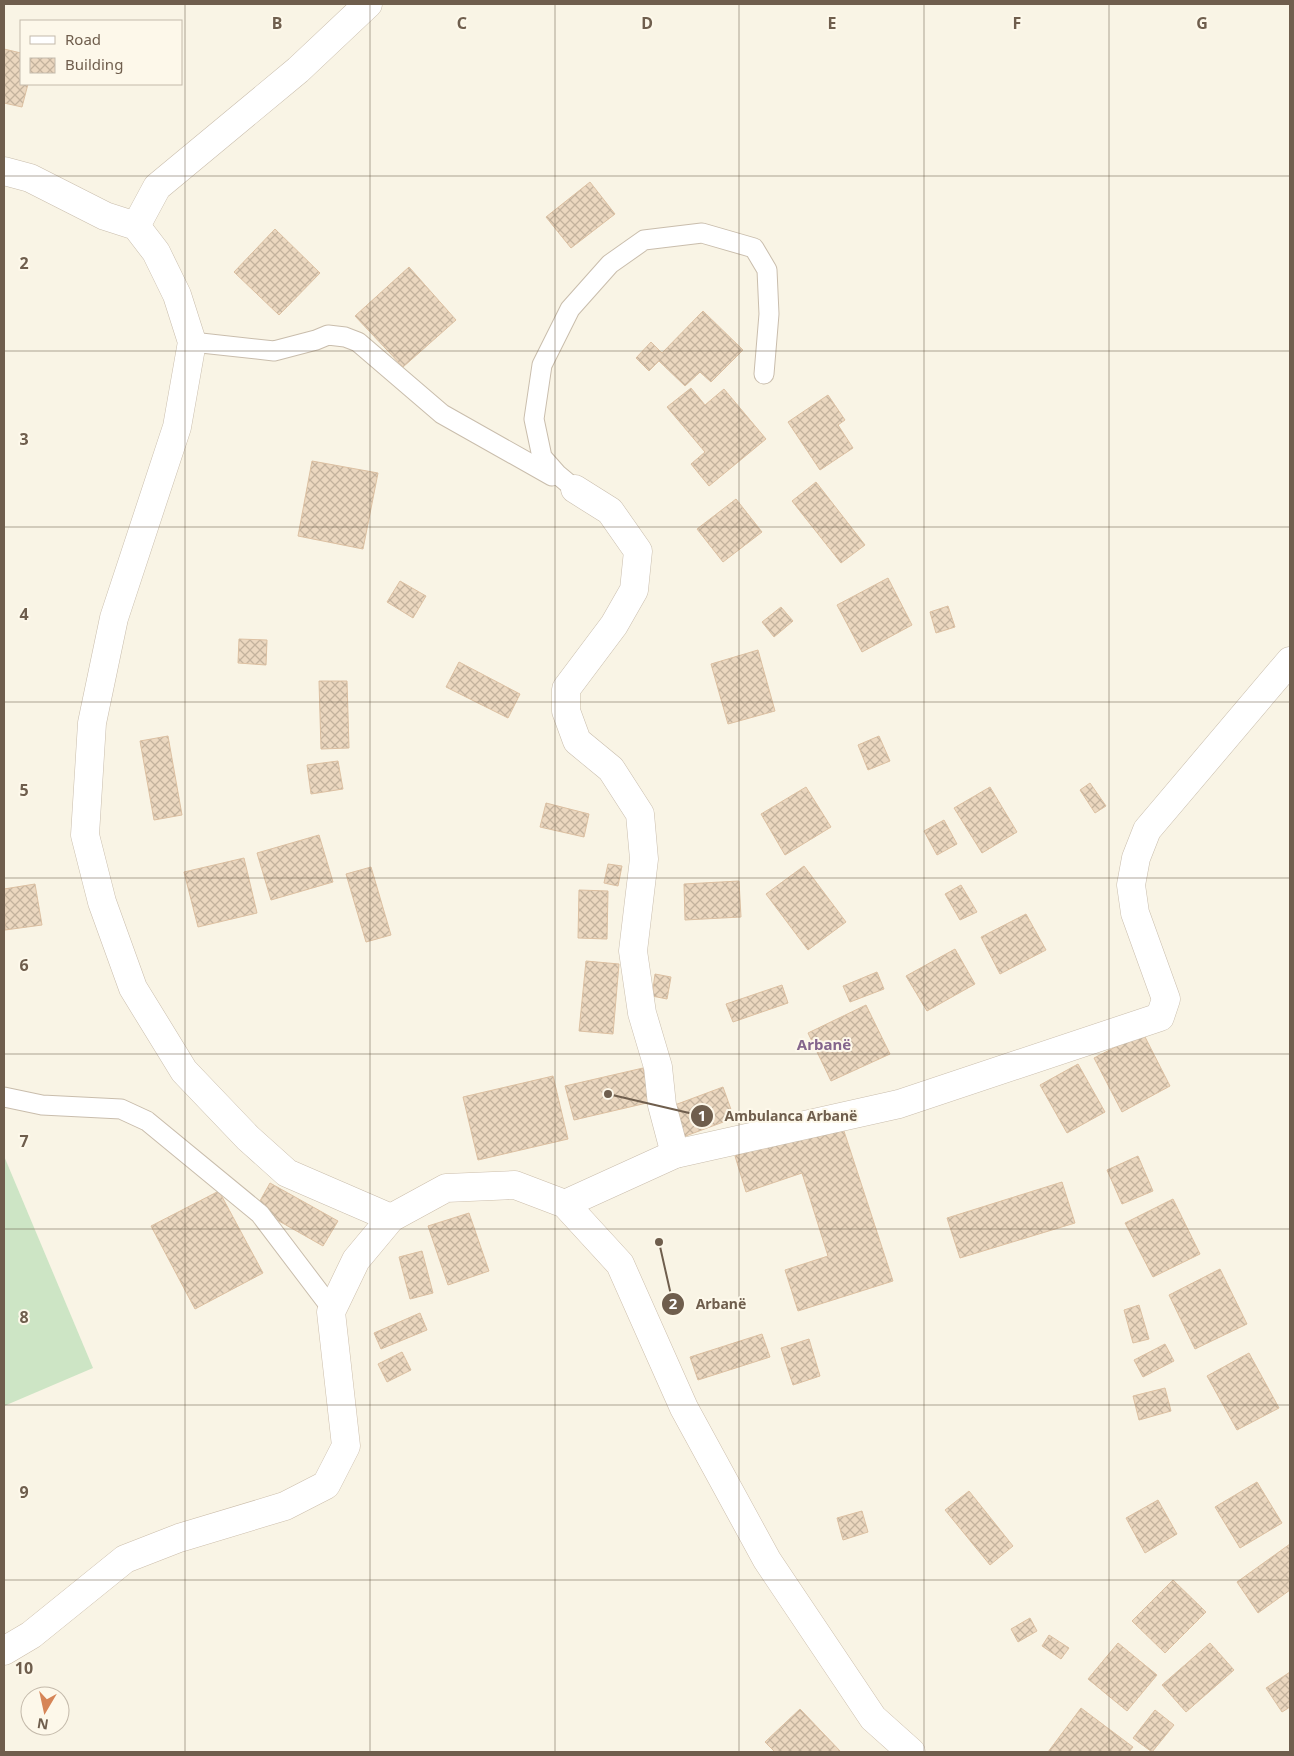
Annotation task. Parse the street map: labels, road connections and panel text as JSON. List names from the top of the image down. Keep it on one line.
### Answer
{"districts":["Arbanë"],"places":["Ambulanca Arbanë","Arbanë"],"legend":["Road","Building"],"north":"bottom","grid":{"columns":["B","C","D","E","F","G"],"rows":["2","3","4","5","6","7","8","9","10"]}}
